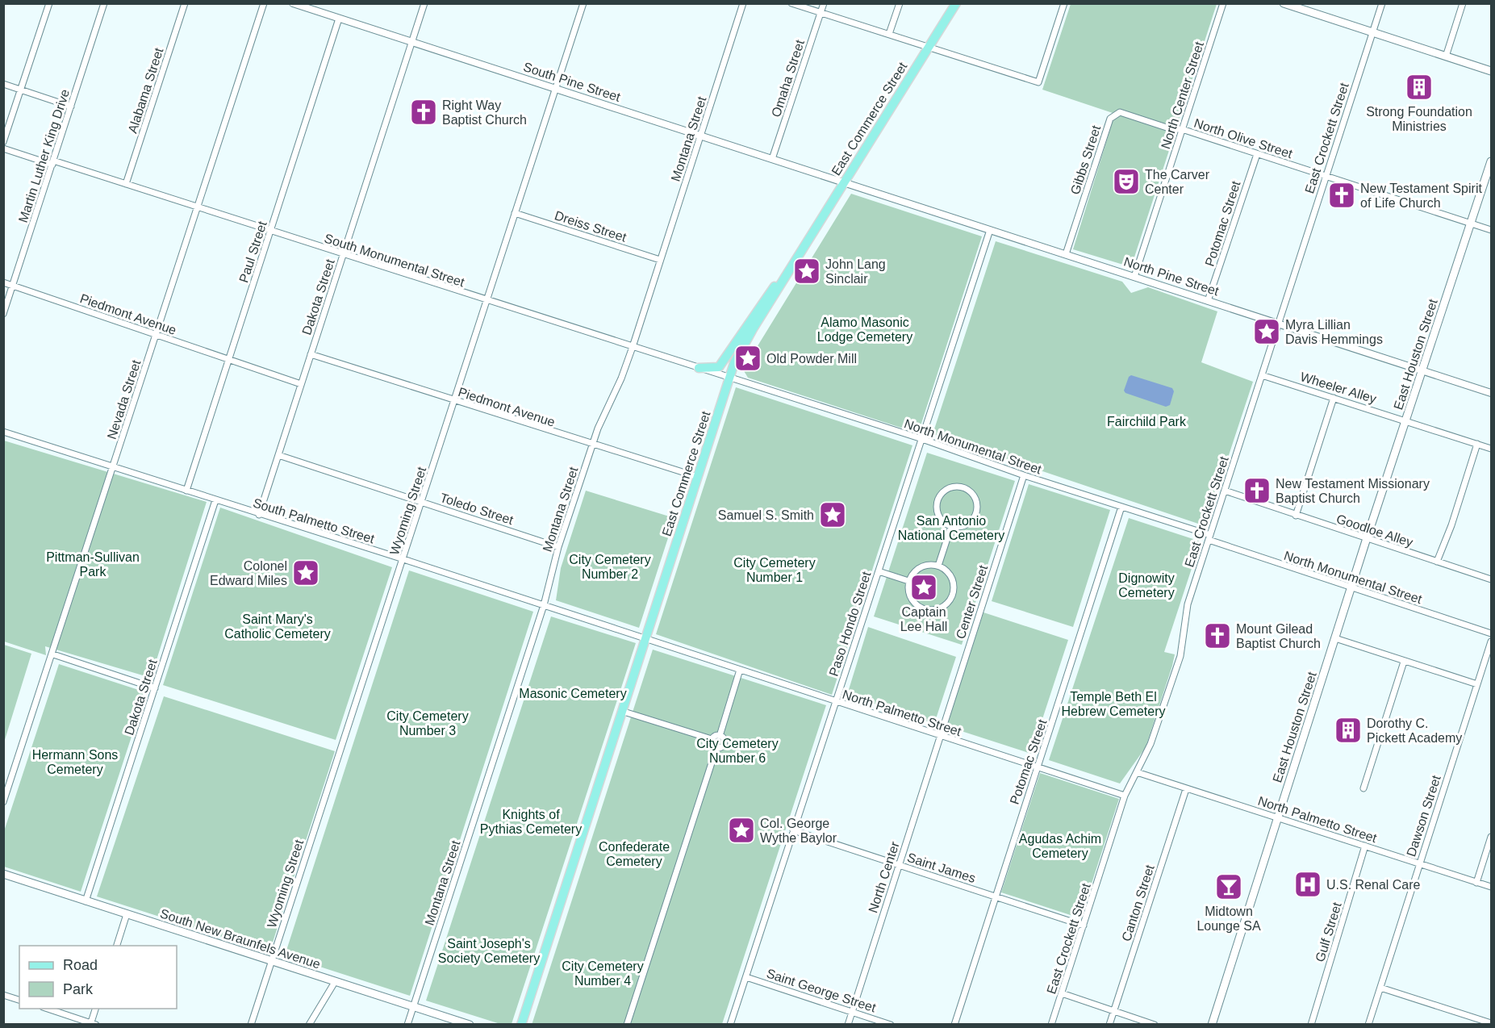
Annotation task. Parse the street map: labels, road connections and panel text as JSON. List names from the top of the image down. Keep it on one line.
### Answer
{"streets":{"main road":["East Commerce Street","East Houston Street","South New Braunfels Avenue"],"street":["Omaha Street","South Pine Street","Alabama Street","North Center Street","North Olive Street","East Crockett Street","Montana Street","Martin Luther King Drive","Gibbs Street","Potomac Street","Dreiss Street","Paul Street","South Monumental Street","North Pine Street","Dakota Street","Piedmont Avenue","Wheeler Alley","Nevada Street","North Monumental Street","Toledo Street","Wyoming Street","South Palmetto Street","Goodloe Alley","Center Street","Paso Hondo Street","North Palmetto Street","Dawson Street","Saint James","North Center","Canton Street","Gulf Street","Saint George Street"]},"crossings":[["Omaha Street","South Pine Street"],["South Pine Street","East Commerce Street"],["South Pine Street","Montana Street"],["South Pine Street","Paul Street"],["South Pine Street","North Pine Street"],["South Pine Street","Dakota Street"],["South Pine Street","Wyoming Street"],["Alabama Street","South Monumental Street"],["North Center Street","North Olive Street"],["North Center Street","Gibbs Street"],["North Center Street","North Pine Street"],["East Commerce Street","South Monumental Street"],["East Commerce Street","North Pine Street"],["East Commerce Street","Piedmont Avenue"],["East Commerce Street","North Monumental Street"],["East Commerce Street","South Palmetto Street"],["East Commerce Street","North Palmetto Street"],["North Olive Street","East Crockett Street"],["North Olive Street","Gibbs Street"],["North Olive Street","Potomac Street"],["North Olive Street","East Houston Street"],["East Crockett Street","North Pine Street"],["East Crockett Street","Wheeler Alley"],["East Crockett Street","North Monumental Street"],["East Crockett Street","Goodloe Alley"],["East Crockett Street","North Palmetto Street"],["East Crockett Street","Saint James"],["Montana Street","Dreiss Street"],["Montana Street","South Monumental Street"],["Montana Street","Piedmont Avenue"],["Montana Street","Toledo Street"],["Montana Street","South Palmetto Street"],["Montana Street","South New Braunfels Avenue"],["Martin Luther King Drive","South Monumental Street"],["Martin Luther King Drive","Piedmont Avenue"],["Gibbs Street","North Pine Street"],["Potomac Street","North Pine Street"],["Potomac Street","North Monumental Street"],["Potomac Street","North Palmetto Street"],["Potomac Street","Saint James"],["Dreiss Street","Wyoming Street"],["Paul Street","South Monumental Street"],["Paul Street","Piedmont Avenue"],["Paul Street","South Palmetto Street"],["South Monumental Street","Dakota Street"],["South Monumental Street","Nevada Street"],["South Monumental Street","North Monumental Street"],["South Monumental Street","Wyoming Street"],["North Pine Street","East Houston Street"],["North Pine Street","Paso Hondo Street"],["Dakota Street","Piedmont Avenue"],["Dakota Street","Toledo Street"],["Dakota Street","South Palmetto Street"],["Dakota Street","South New Braunfels Avenue"],["Piedmont Avenue","Nevada Street"],["Piedmont Avenue","Wyoming Street"],["East Houston Street","Wheeler Alley"],["East Houston Street","North Monumental Street"],["East Houston Street","Goodloe Alley"],["East Houston Street","North Palmetto Street"],["Nevada Street","South Palmetto Street"],["North Monumental Street","Center Street"],["North Monumental Street","Paso Hondo Street"],["Toledo Street","Wyoming Street"],["Wyoming Street","South Palmetto Street"],["Wyoming Street","South New Braunfels Avenue"],["South Palmetto Street","North Palmetto Street"],["Center Street","North Palmetto Street"],["Center Street","North Center"],["Paso Hondo Street","North Palmetto Street"],["Paso Hondo Street","Saint James"],["Paso Hondo Street","Saint George Street"],["North Palmetto Street","Dawson Street"],["North Palmetto Street","North Center"],["North Palmetto Street","Canton Street"],["North Palmetto Street","Gulf Street"],["Saint James","North Center"],["North Center","Saint George Street"]],"parks":["Alamo Masonic Lodge Cemetery","Fairchild Park","San Antonio National Cemetery","Pittman-Sullivan Park","City Cemetery Number 2","City Cemetery Number 1","Dignowity Cemetery","Saint Mary's Catholic Cemetery","Masonic Cemetery","Temple Beth El Hebrew Cemetery","City Cemetery Number 3","City Cemetery Number 6","Hermann Sons Cemetery","Knights of Pythias Cemetery","Agudas Achim Cemetery","Confederate Cemetery","Saint Joseph's Society Cemetery","City Cemetery Number 4"],"places":{"building":["Strong Foundation Ministries","Dorothy C. Pickett Academy"],"church":["Right Way Baptist Church","New Testament Spirit of Life Church","New Testament Missionary Baptist Church","Mount Gilead Baptist Church"],"theatre":["The Carver Center"],"place":["John Lang Sinclair","Myra Lillian Davis Hemmings","Old Powder Mill","Samuel S. Smith","Colonel Edward Miles","Captain Lee Hall","Col. George Wythe Baylor"],"hospital":["U.S. Renal Care"],"bar":["Midtown Lounge SA"]},"legend":["Road","Park"]}
